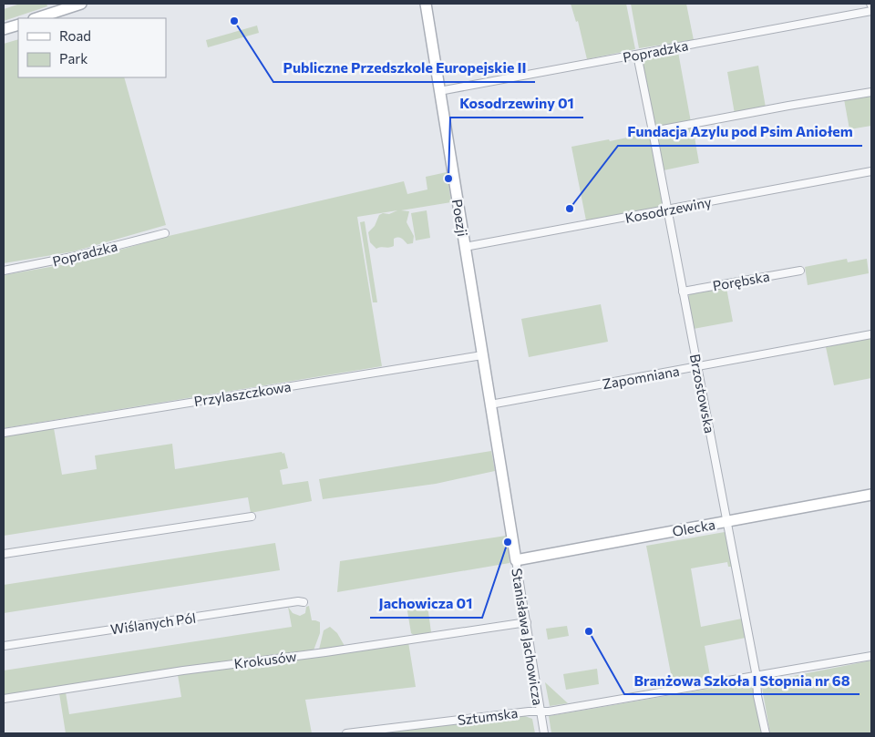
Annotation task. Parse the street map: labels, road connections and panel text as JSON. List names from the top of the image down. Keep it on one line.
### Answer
{"streets":{"street":["Popradzka","Kosodrzewiny","Poezji","Porębska","Zapomniana","Przylaszczkowa","Brzostowska","Olecka","Wiślanych Pól","Stanisława Jachowicza","Krokusów","Sztumska"]},"crossings":[["Popradzka","Poezji"],["Popradzka","Brzostowska"],["Kosodrzewiny","Poezji"],["Kosodrzewiny","Brzostowska"],["Poezji","Zapomniana"],["Poezji","Przylaszczkowa"],["Poezji","Stanisława Jachowicza"],["Porębska","Brzostowska"],["Zapomniana","Brzostowska"],["Zapomniana","Stanisława Jachowicza"],["Brzostowska","Olecka"],["Brzostowska","Sztumska"],["Olecka","Stanisława Jachowicza"],["Stanisława Jachowicza","Krokusów"],["Stanisława Jachowicza","Sztumska"]],"places":["Publiczne Przedszkole Europejskie II","Kosodrzewiny 01","Fundacja Azylu pod Psim Aniołem","Jachowicza 01","Branżowa Szkoła I Stopnia nr 68"],"legend":["Road","Park"]}
